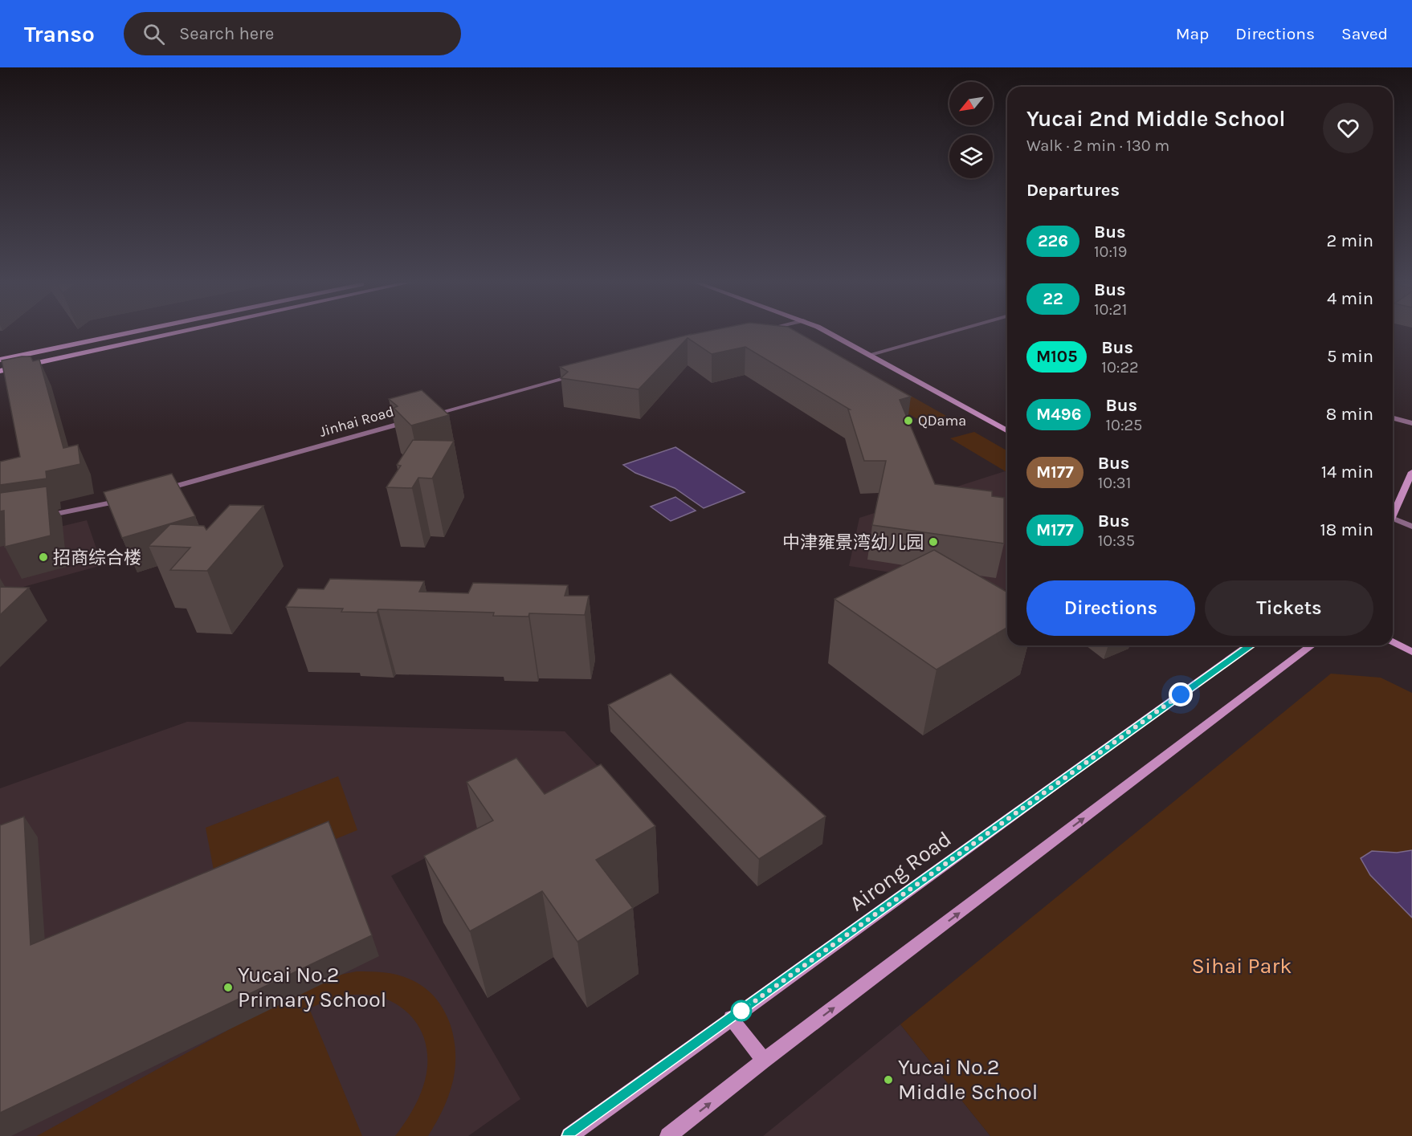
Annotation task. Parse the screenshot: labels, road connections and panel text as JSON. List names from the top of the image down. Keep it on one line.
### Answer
{"streets":{"street":["Jinhai Road","Airong Road"]},"parks":["Sihai Park"],"places":["QDama","中津雍景湾幼儿园","招商综合楼","Yucai No.2 Primary School","Yucai No.2 Middle School"],"lines":["bus line 226"],"north":"bottom left","page":{"header":"Transo","search":"Search here","nav":["Map","Directions","Saved"],"heading":[["Yucai 2nd Middle School","Walk · 2 min · 130 m"],"Departures"],"list":[{"mark":"226","name":"Bus","note":"10:19","value":"2 min"},{"mark":"22","name":"Bus","note":"10:21","value":"4 min"},{"mark":"M105","name":"Bus","note":"10:22","value":"5 min"},{"mark":"M496","name":"Bus","note":"10:25","value":"8 min"},{"mark":"M177","name":"Bus","note":"10:31","value":"14 min"},{"mark":"M177","name":"Bus","note":"10:35","value":"18 min"}],"buttons":["Directions","Tickets"]}}
